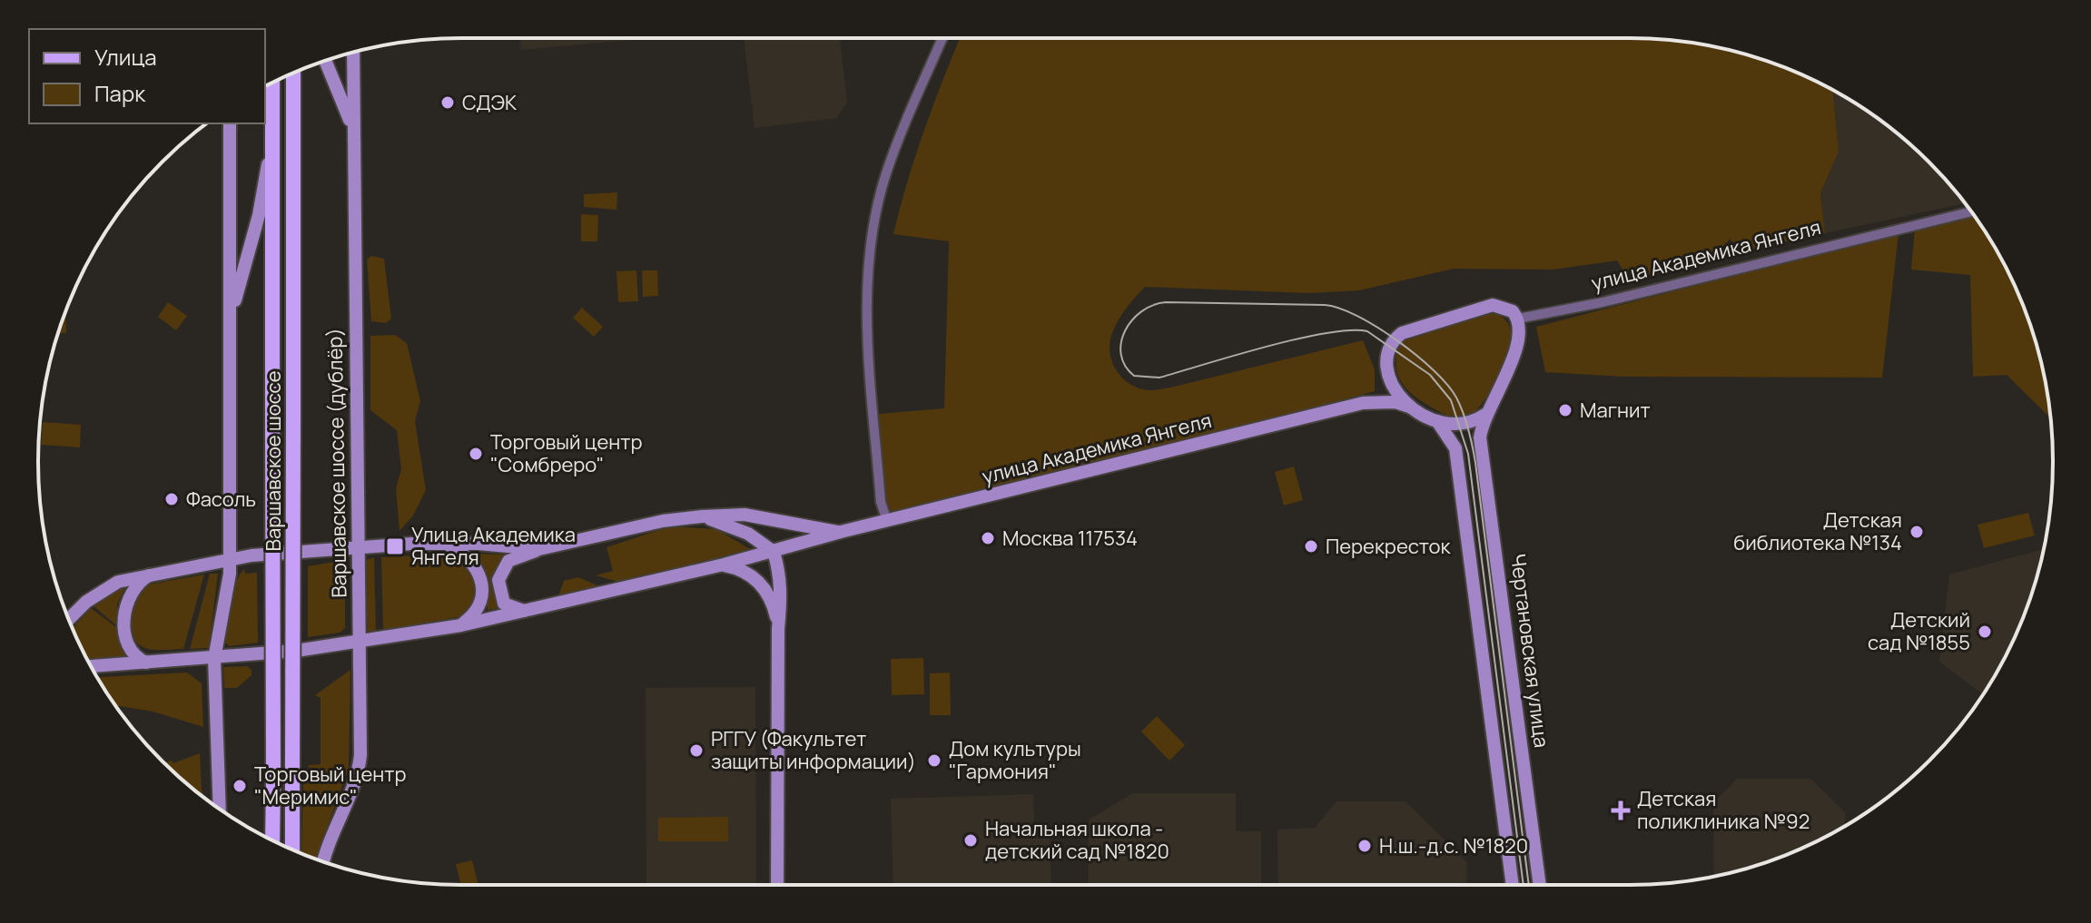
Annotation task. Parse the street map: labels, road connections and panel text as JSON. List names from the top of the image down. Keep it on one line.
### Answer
{"streets":{"main road":["улица Академика Янгеля","Варшавское шоссе","Варшавское шоссе (дублёр)","Чертановская улица"]},"crossings":[["улица Академика Янгеля","Варшавское шоссе (дублёр)"],["улица Академика Янгеля","Чертановская улица"]],"places":{"other":["СДЭК","Магнит","Торговый центр \"Сомбреро\"","Фасоль","Детская библиотека №134","Москва 117534","Перекресток","Детский сад №1855","РГГУ (Факультет защиты информации)","Дом культуры \"Гармония\"","Торговый центр \"Меримис\"","Начальная школа - детский сад №1820","Н.ш.-д.с. №1820"],"transit":["Улица Академика Янгеля"],"health":["Детская поликлиника №92"]},"legend":["Улица","Парк"]}
